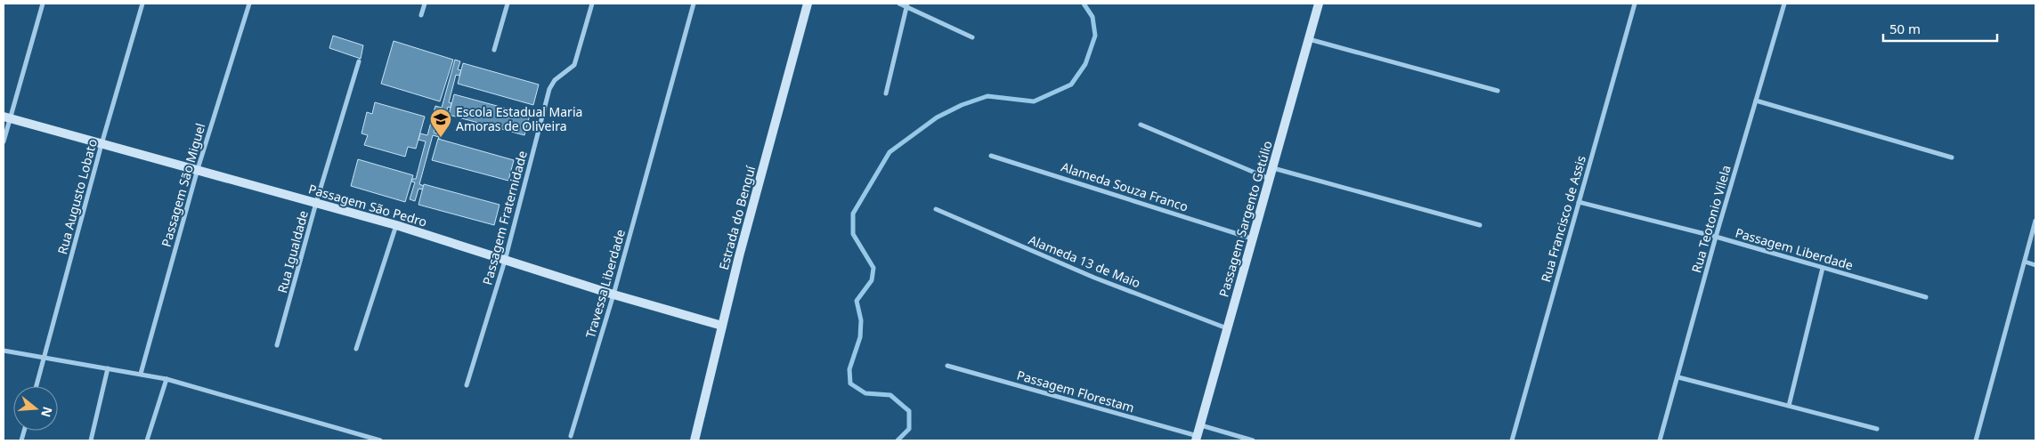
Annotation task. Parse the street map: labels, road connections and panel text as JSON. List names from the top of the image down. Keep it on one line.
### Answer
{"streets":{"street":["Passagem São Miguel","Alameda Souza Franco","Rua Augusto Lobato","Passagem São Pedro","Passagem Fraternidade","Estrada do Benguí","Passagem Sargento Getúlio","Rua Francisco de Assis","Rua Teotonio Vilela","Passagem Liberdade","Rua Igualdade","Alameda 13 de Maio","Travessa Liberdade","Passagem Florestam"]},"crossings":[["Passagem São Miguel","Passagem São Pedro"],["Alameda Souza Franco","Passagem Sargento Getúlio"],["Rua Augusto Lobato","Passagem São Pedro"],["Passagem São Pedro","Passagem Fraternidade"],["Passagem São Pedro","Estrada do Benguí"],["Passagem São Pedro","Rua Igualdade"],["Passagem São Pedro","Travessa Liberdade"],["Passagem Sargento Getúlio","Alameda 13 de Maio"],["Passagem Sargento Getúlio","Passagem Florestam"],["Rua Francisco de Assis","Passagem Liberdade"],["Rua Teotonio Vilela","Passagem Liberdade"]],"places":{"school or university":["Escola Estadual Maria Amoras de Oliveira"]},"scale_bar":"50 m","north":"right"}
